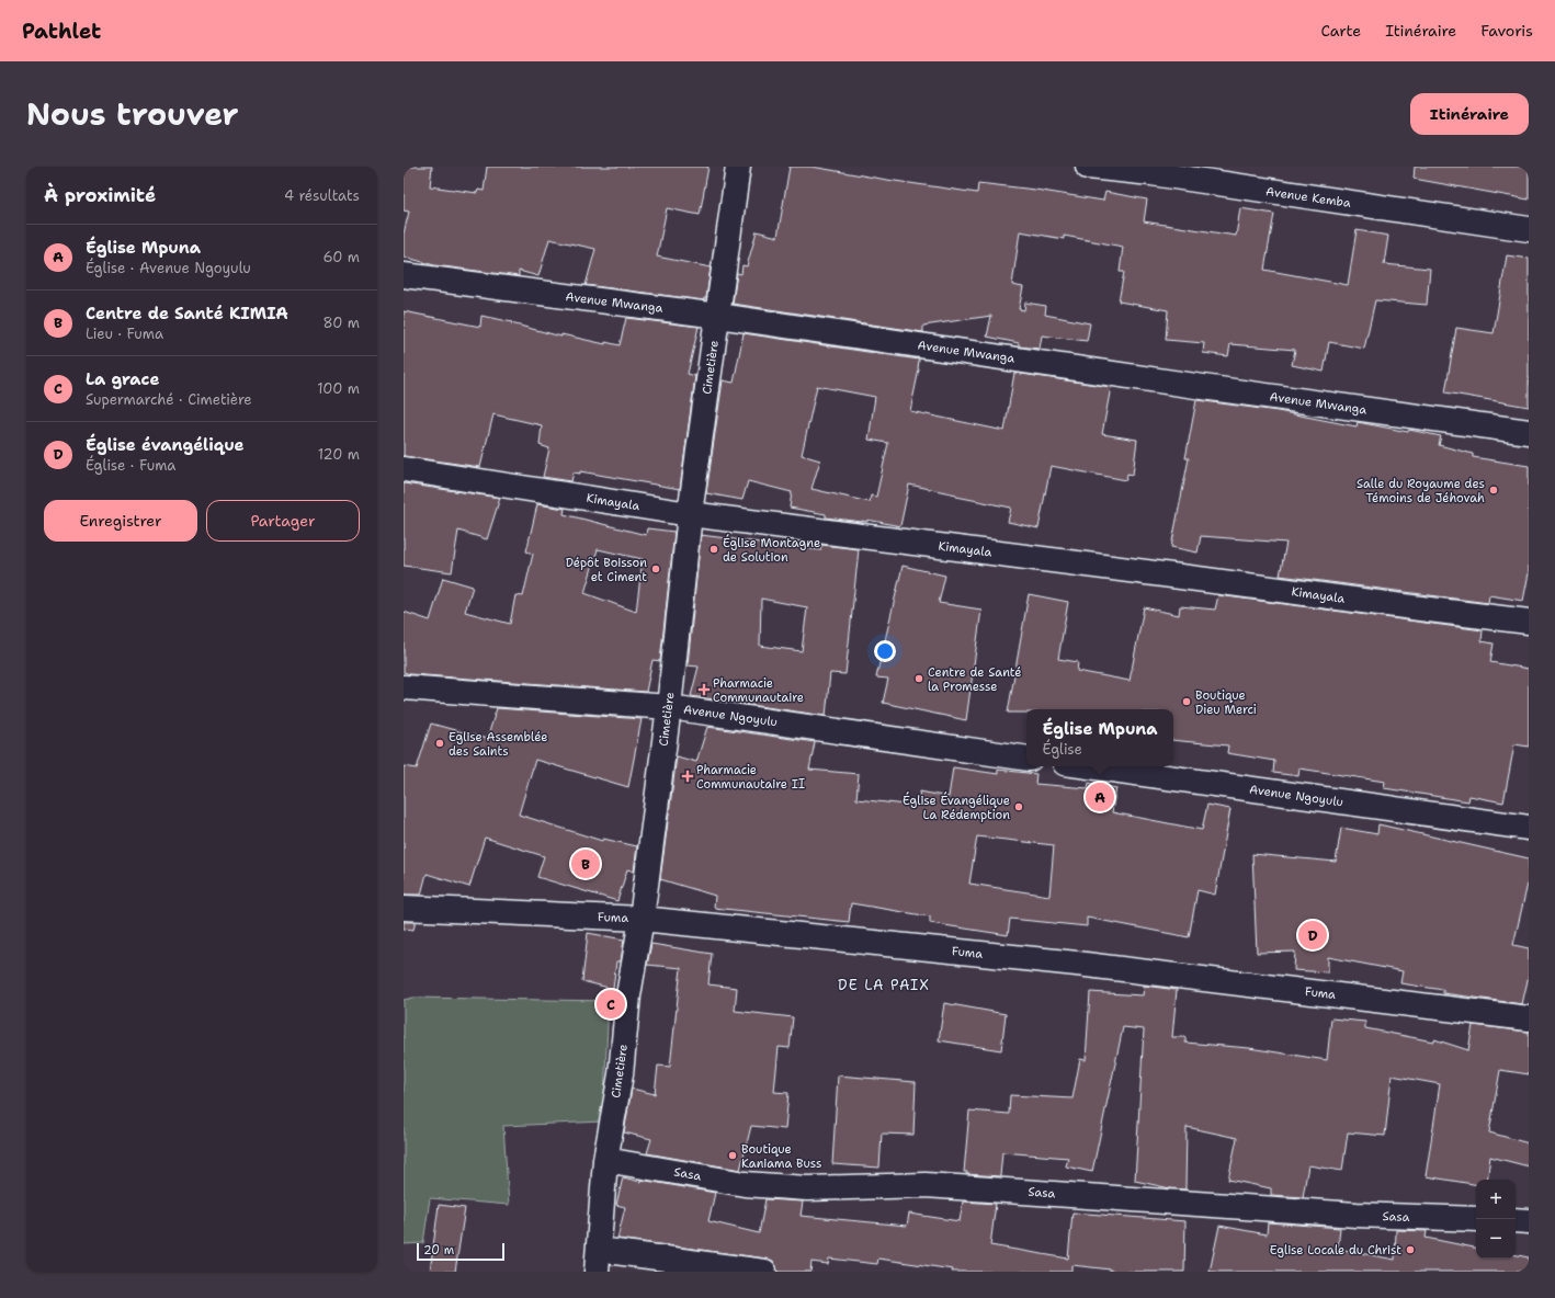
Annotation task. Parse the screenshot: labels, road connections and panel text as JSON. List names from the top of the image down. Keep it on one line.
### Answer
{"streets":{"street":["Avenue Kemba","Avenue Mwanga","Cimetière","Kimayala","Avenue Ngoyulu","Fuma","Sasa"]},"crossings":[["Avenue Mwanga","Cimetière"],["Cimetière","Kimayala"],["Cimetière","Avenue Ngoyulu"],["Cimetière","Fuma"],["Cimetière","Sasa"]],"districts":["DE LA PAIX"],"places":{"other":["Salle du Royaume des Témoins de Jéhovah","Église Montagne de Solution","Dépôt Boisson et Ciment","Centre de Santé la Promesse","Boutique Dieu Merci","Eglise Assemblée des Saints","Église Évangélique La Rédemption","Boutique Kaniama Buss","Eglise Locale du Christ"],"health":["Pharmacie Communautaire","Pharmacie Communautaire II"]},"scale_bar":"20 m","page":{"header":"Pathlet","nav":["Carte","Itinéraire","Favoris"],"title":"Nous trouver","buttons":["Itinéraire",["Enregistrer","Partager"]],"heading":["À proximité","4 résultats"],"list":[{"mark":"A","name":"Église Mpuna","note":"Église · Avenue Ngoyulu","value":"60 m"},{"mark":"B","name":"Centre de Santé KIMIA","note":"Lieu · Fuma","value":"80 m"},{"mark":"C","name":"La grace","note":"Supermarché · Cimetière","value":"100 m"},{"mark":"D","name":"Église évangélique","note":"Église · Fuma","value":"120 m"}],"popup":["Église Mpuna","Église"],"pins":["A","B","D","C"],"map_buttons":["+","−"],"scale":"20 m"}}
